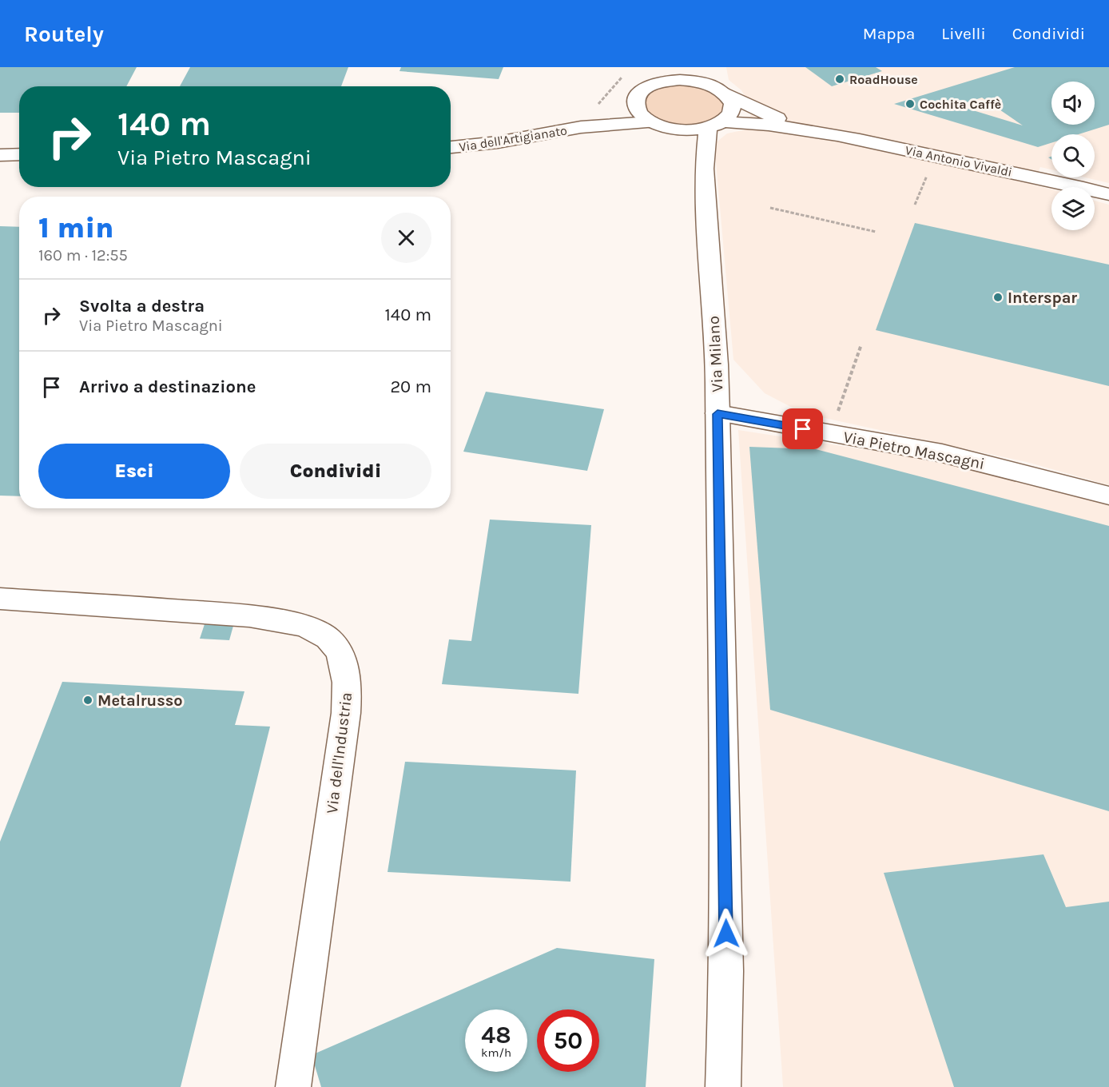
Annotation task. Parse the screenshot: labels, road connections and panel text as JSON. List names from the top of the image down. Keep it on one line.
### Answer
{"streets":{"street":["Via dell'Artigianato","Via Antonio Vivaldi","Via Milano","Via Pietro Mascagni","Via dell'Industria"]},"crossings":[["Via Milano","Via Pietro Mascagni"]],"places":["RoadHouse","Cochita Caffè","Interspar","Metalrusso"],"page":{"header":"Routely","nav":["Mappa","Livelli","Condividi"],"turn":["140 m","Via Pietro Mascagni"],"heading":["1 min","160 m · 12:55"],"list":[{"name":"Svolta a destra","note":"Via Pietro Mascagni","value":"140 m"},{"name":"Arrivo a destinazione","value":"20 m"}],"buttons":["Esci","Condividi"],"speed":"48 km/h","limit":"50"}}
